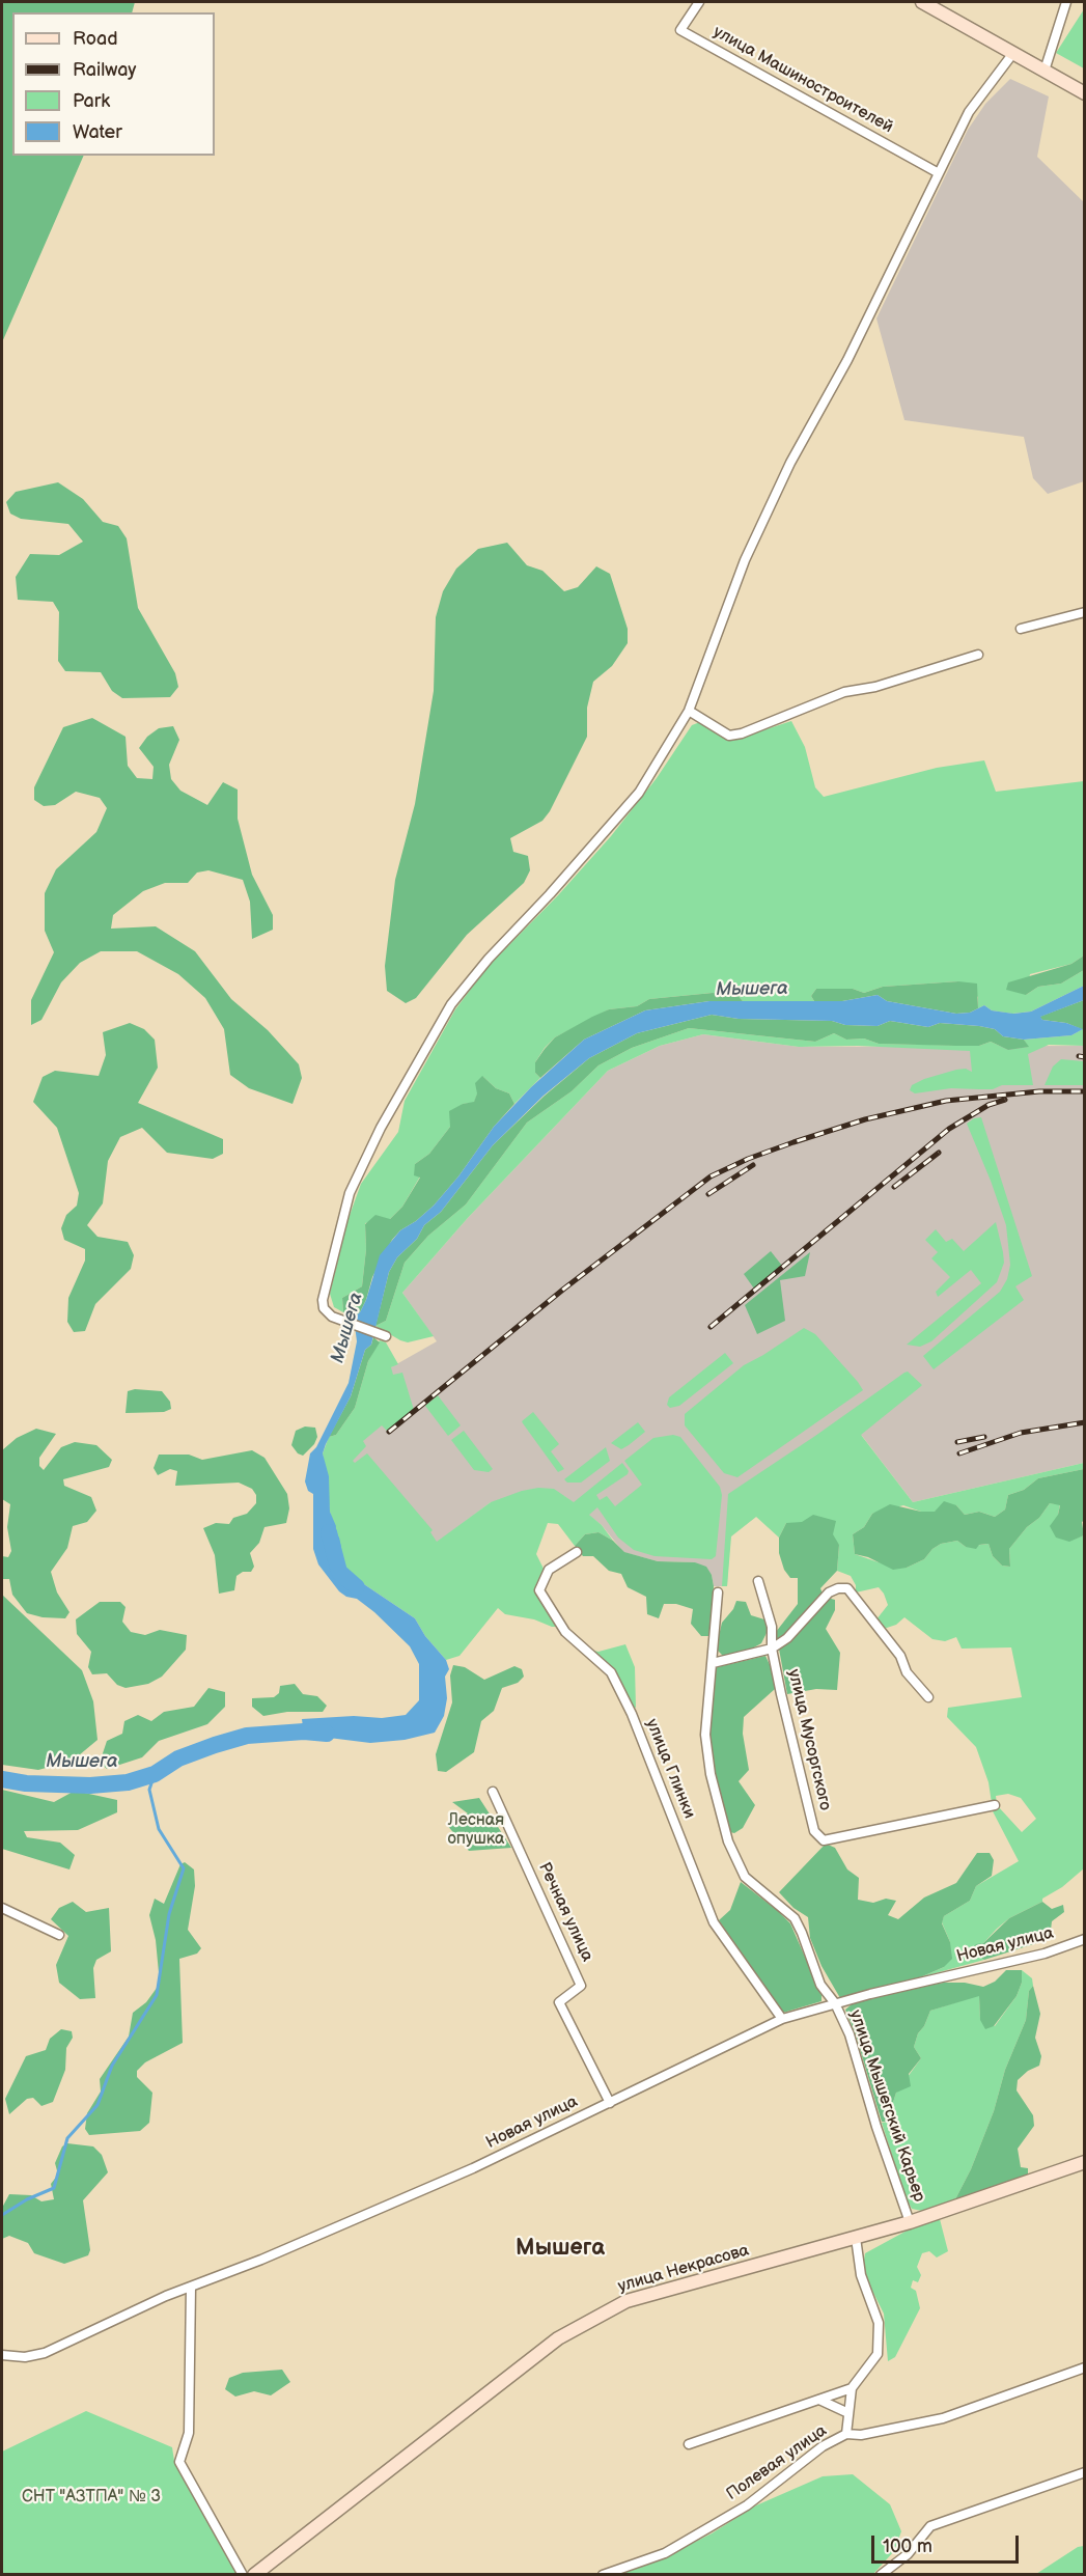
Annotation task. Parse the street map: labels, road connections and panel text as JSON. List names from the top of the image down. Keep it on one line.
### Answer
{"streets":{"main road":["улица Некрасова"],"street":["улица Машиностроителей","улица Мусоргского","улица Глинки","Речная улица","Новая улица","улица Мышегский Карьер","Полевая улица"]},"crossings":[["улица Глинки","Новая улица"],["Речная улица","Новая улица"],["Новая улица","улица Мышегский Карьер"],["улица Мышегский Карьер","улица Некрасова"]],"districts":["Мышега"],"water":["Мышега"],"parks":["Лесная опушка","СНТ \"АЗТПА\" № 3"],"legend":["Road","Railway","Park","Water"],"scale_bar":"100 m"}
